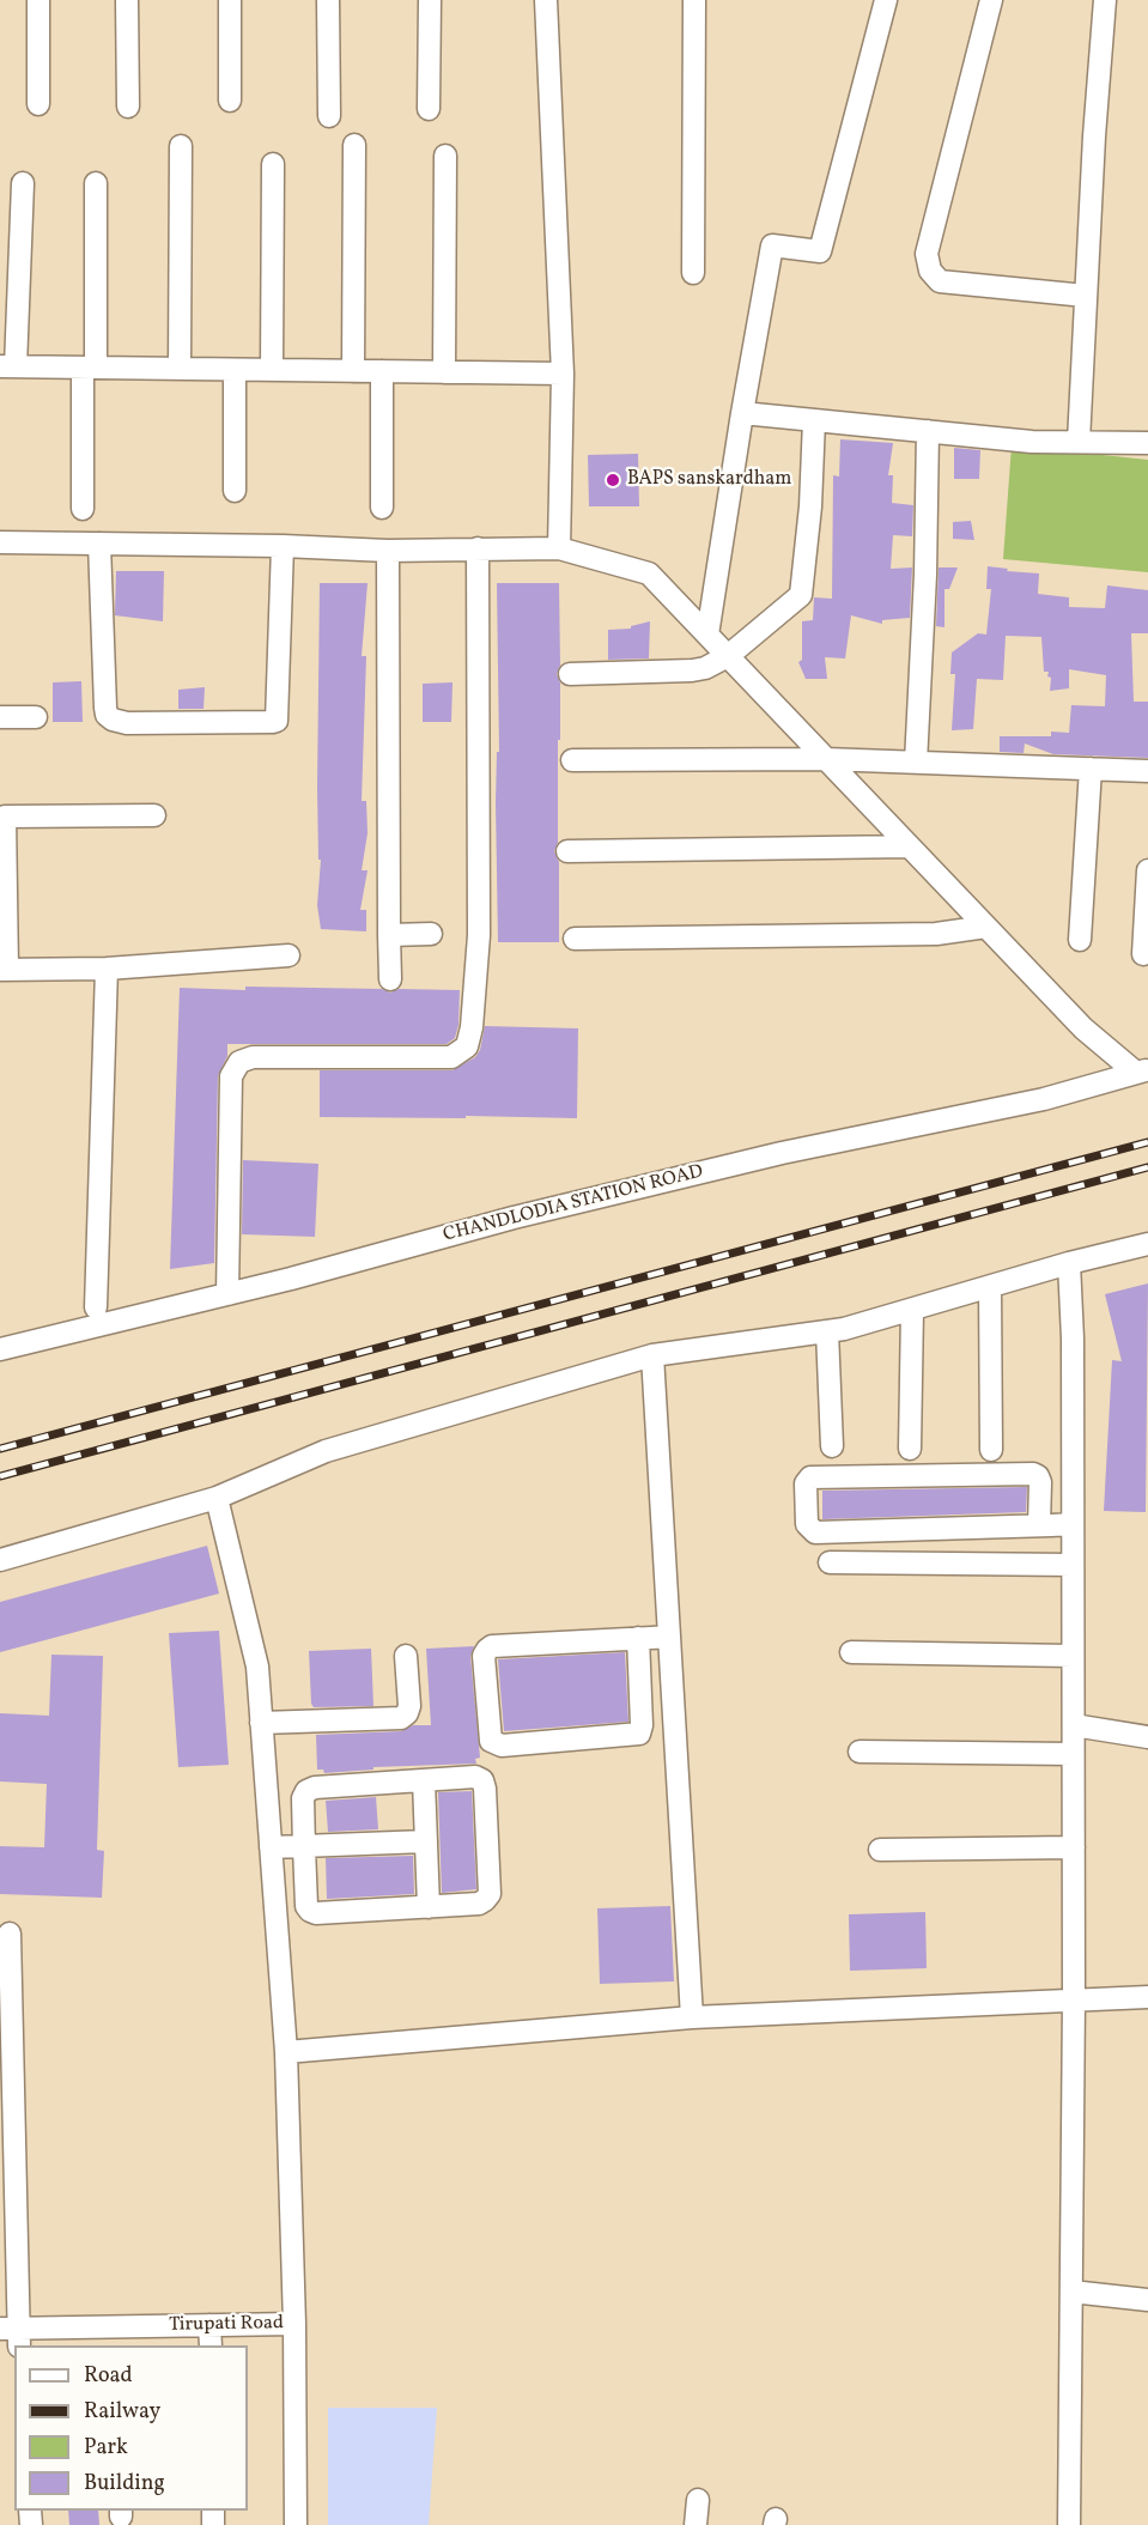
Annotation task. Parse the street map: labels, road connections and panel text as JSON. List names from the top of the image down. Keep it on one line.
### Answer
{"streets":{"street":["CHANDLODIA STATION ROAD","Tirupati Road"]},"places":["BAPS sanskardham"],"legend":["Road","Railway","Park","Building"]}
